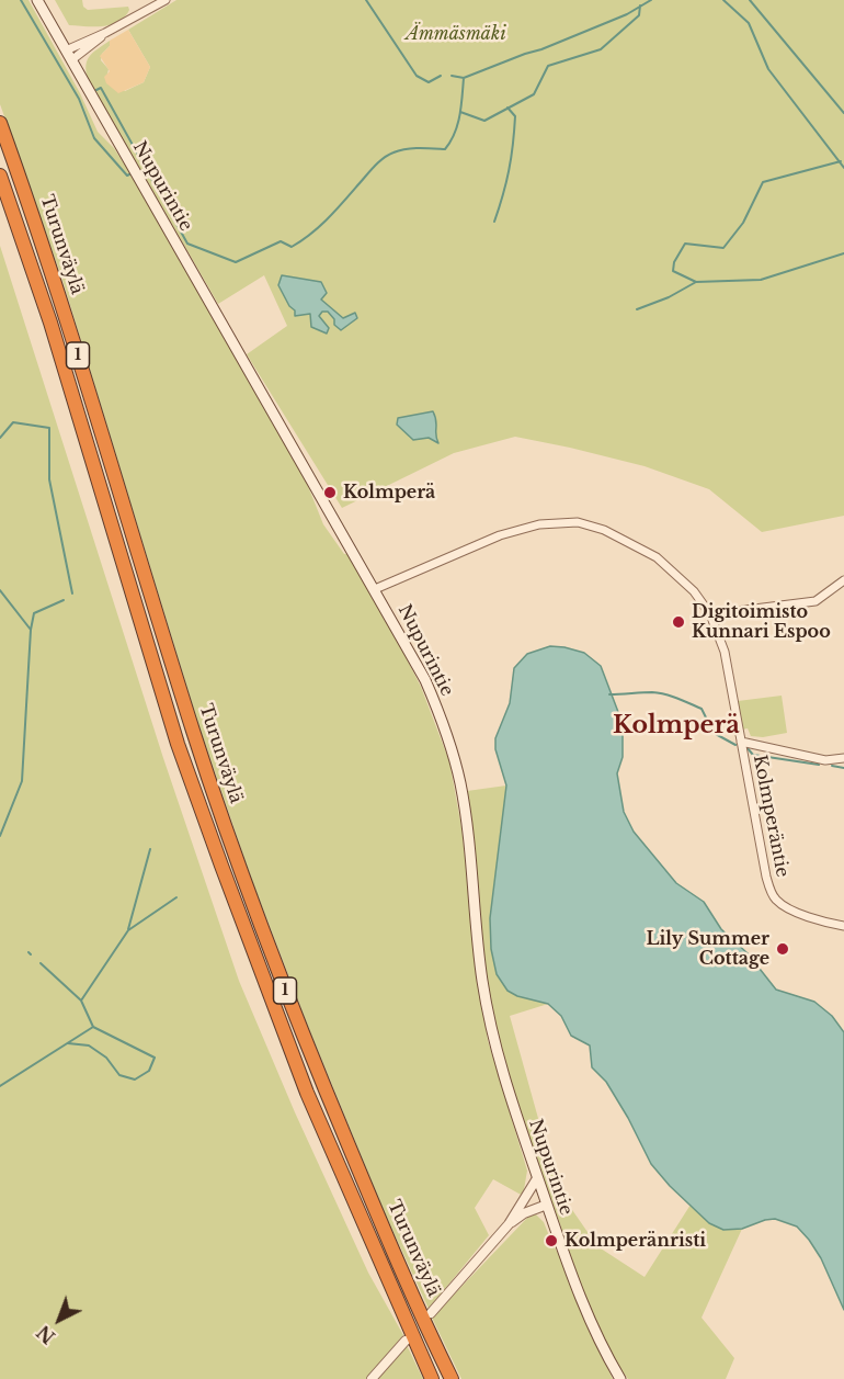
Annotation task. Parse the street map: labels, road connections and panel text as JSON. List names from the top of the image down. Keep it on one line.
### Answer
{"streets":{"highway":["Turunväylä","1"],"main road":["Nupurintie"],"street":["Kolmperäntie"]},"crossings":[["Nupurintie","Kolmperäntie"]],"districts":["Kolmperä"],"parks":["Ämmäsmäki"],"places":["Kolmperä","Digitoimisto Kunnari Espoo","Lily Summer Cottage","Kolmperänristi"],"north":"bottom left"}
